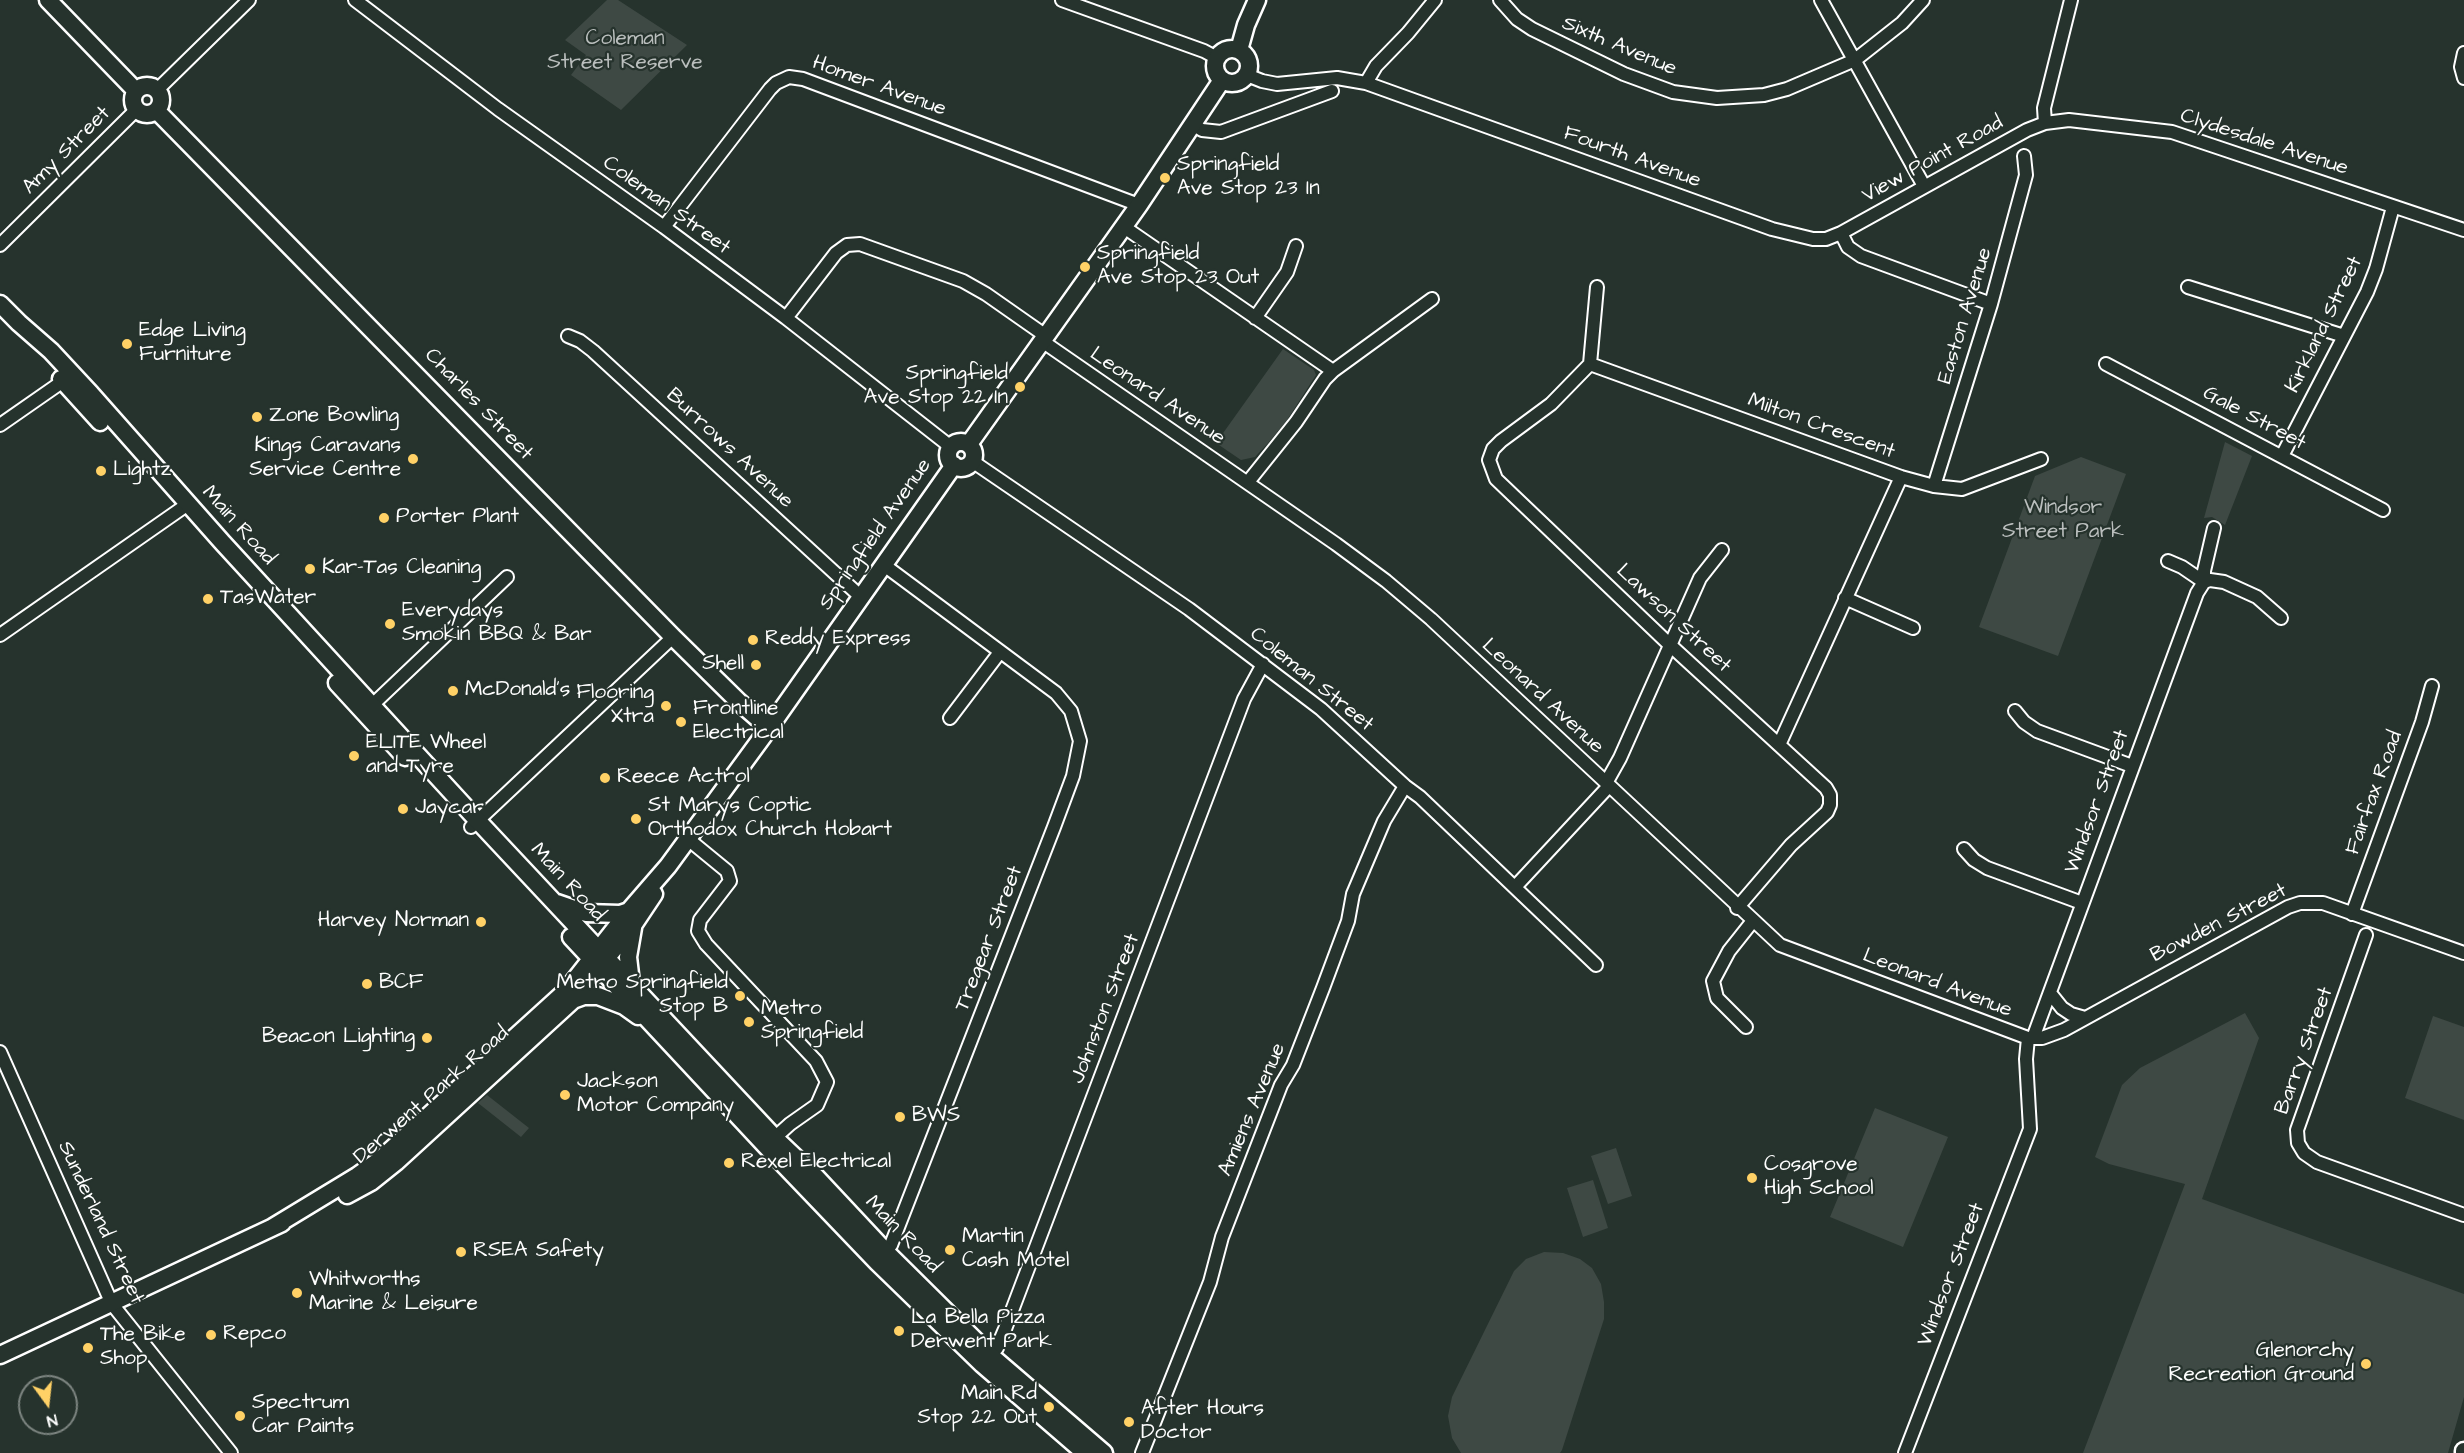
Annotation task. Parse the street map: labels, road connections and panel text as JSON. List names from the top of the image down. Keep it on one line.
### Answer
{"streets":{"street":["Sixth Avenue","Homer Avenue","Clydesdale Avenue","Amy Street","Fourth Avenue","View Point Road","Coleman Street","Easton Avenue","Kirkland Street","Leonard Avenue","Charles Street","Gale Street","Milton Crescent","Burrows Avenue","Main Road","Springfield Avenue","Lawson Street","Fairfax Road","Windsor Street","Bowden Street","Tregear Street","Johnston Street","Barry Street","Derwent Park Road","Amiens Avenue","Sunderland Street"]},"crossings":[["Homer Avenue","Coleman Street"],["Clydesdale Avenue","View Point Road"],["Clydesdale Avenue","Kirkland Street"],["Amy Street","Charles Street"],["Fourth Avenue","View Point Road"],["Coleman Street","Leonard Avenue"],["Coleman Street","Springfield Avenue"],["Coleman Street","Johnston Street"],["Coleman Street","Amiens Avenue"],["Easton Avenue","Milton Crescent"],["Kirkland Street","Gale Street"],["Leonard Avenue","Lawson Street"],["Leonard Avenue","Windsor Street"],["Leonard Avenue","Bowden Street"],["Charles Street","Springfield Avenue"],["Milton Crescent","Lawson Street"],["Burrows Avenue","Springfield Avenue"],["Main Road","Springfield Avenue"],["Main Road","Tregear Street"],["Main Road","Johnston Street"],["Main Road","Derwent Park Road"],["Springfield Avenue","Tregear Street"],["Springfield Avenue","Derwent Park Road"],["Fairfax Road","Bowden Street"],["Windsor Street","Bowden Street"],["Derwent Park Road","Sunderland Street"]],"parks":["Coleman Street Reserve","Windsor Street Park"],"places":["Springfield Ave Stop 23 In","Springfield Ave Stop 23 Out","Edge Living Furniture","Springfield Ave Stop 22 In","Zone Bowling","Kings Caravans Service Centre","Lightz","Porter Plant","Kar-Tas Cleaning","TasWater","Everydays Smokin BBQ & Bar","Reddy Express","Shell","McDonald's","Flooring Xtra","Frontline Electrical","ELITE Wheel and Tyre","Reece Actrol","Jaycar","St Marys Coptic Orthodox Church Hobart","Harvey Norman","BCF","Metro Springfield Stop B","Metro Springfield","Beacon Lighting","Jackson Motor Company","BWS","Rexel Electrical","Cosgrove High School","Martin Cash Motel","RSEA Safety","Whitworths Marine & Leisure","La Bella Pizza Derwent Park","Repco","The Bike Shop","Glenorchy Recreation Ground","Main Rd Stop 22 Out","Spectrum Car Paints","After Hours Doctor"],"north":"bottom"}
